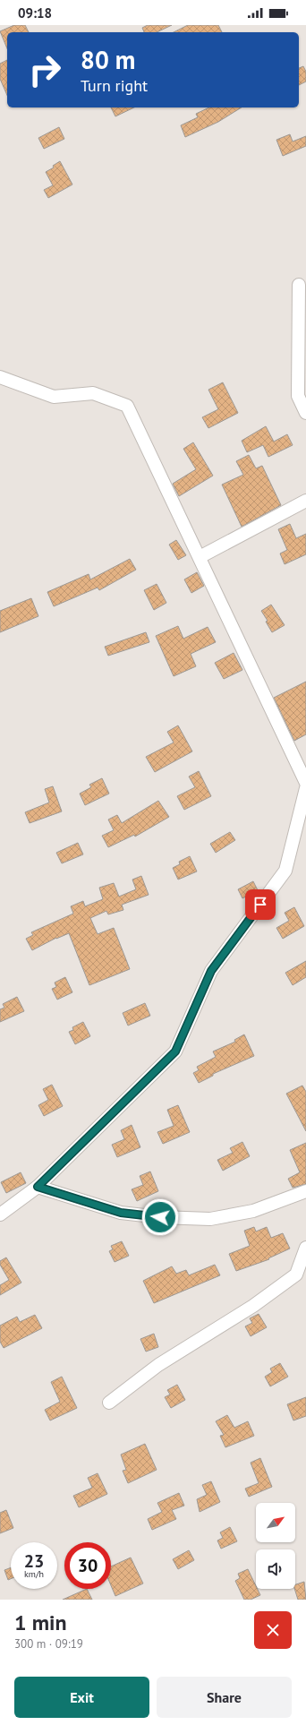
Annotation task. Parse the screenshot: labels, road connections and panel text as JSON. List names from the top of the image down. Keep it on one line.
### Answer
{"north":"top right","page":{"status":"09:18","turn":["80 m","Turn right"],"speed":"23 km/h","limit":"30","heading":["1 min","300 m · 09:19"],"buttons":["Exit","Share"]}}
